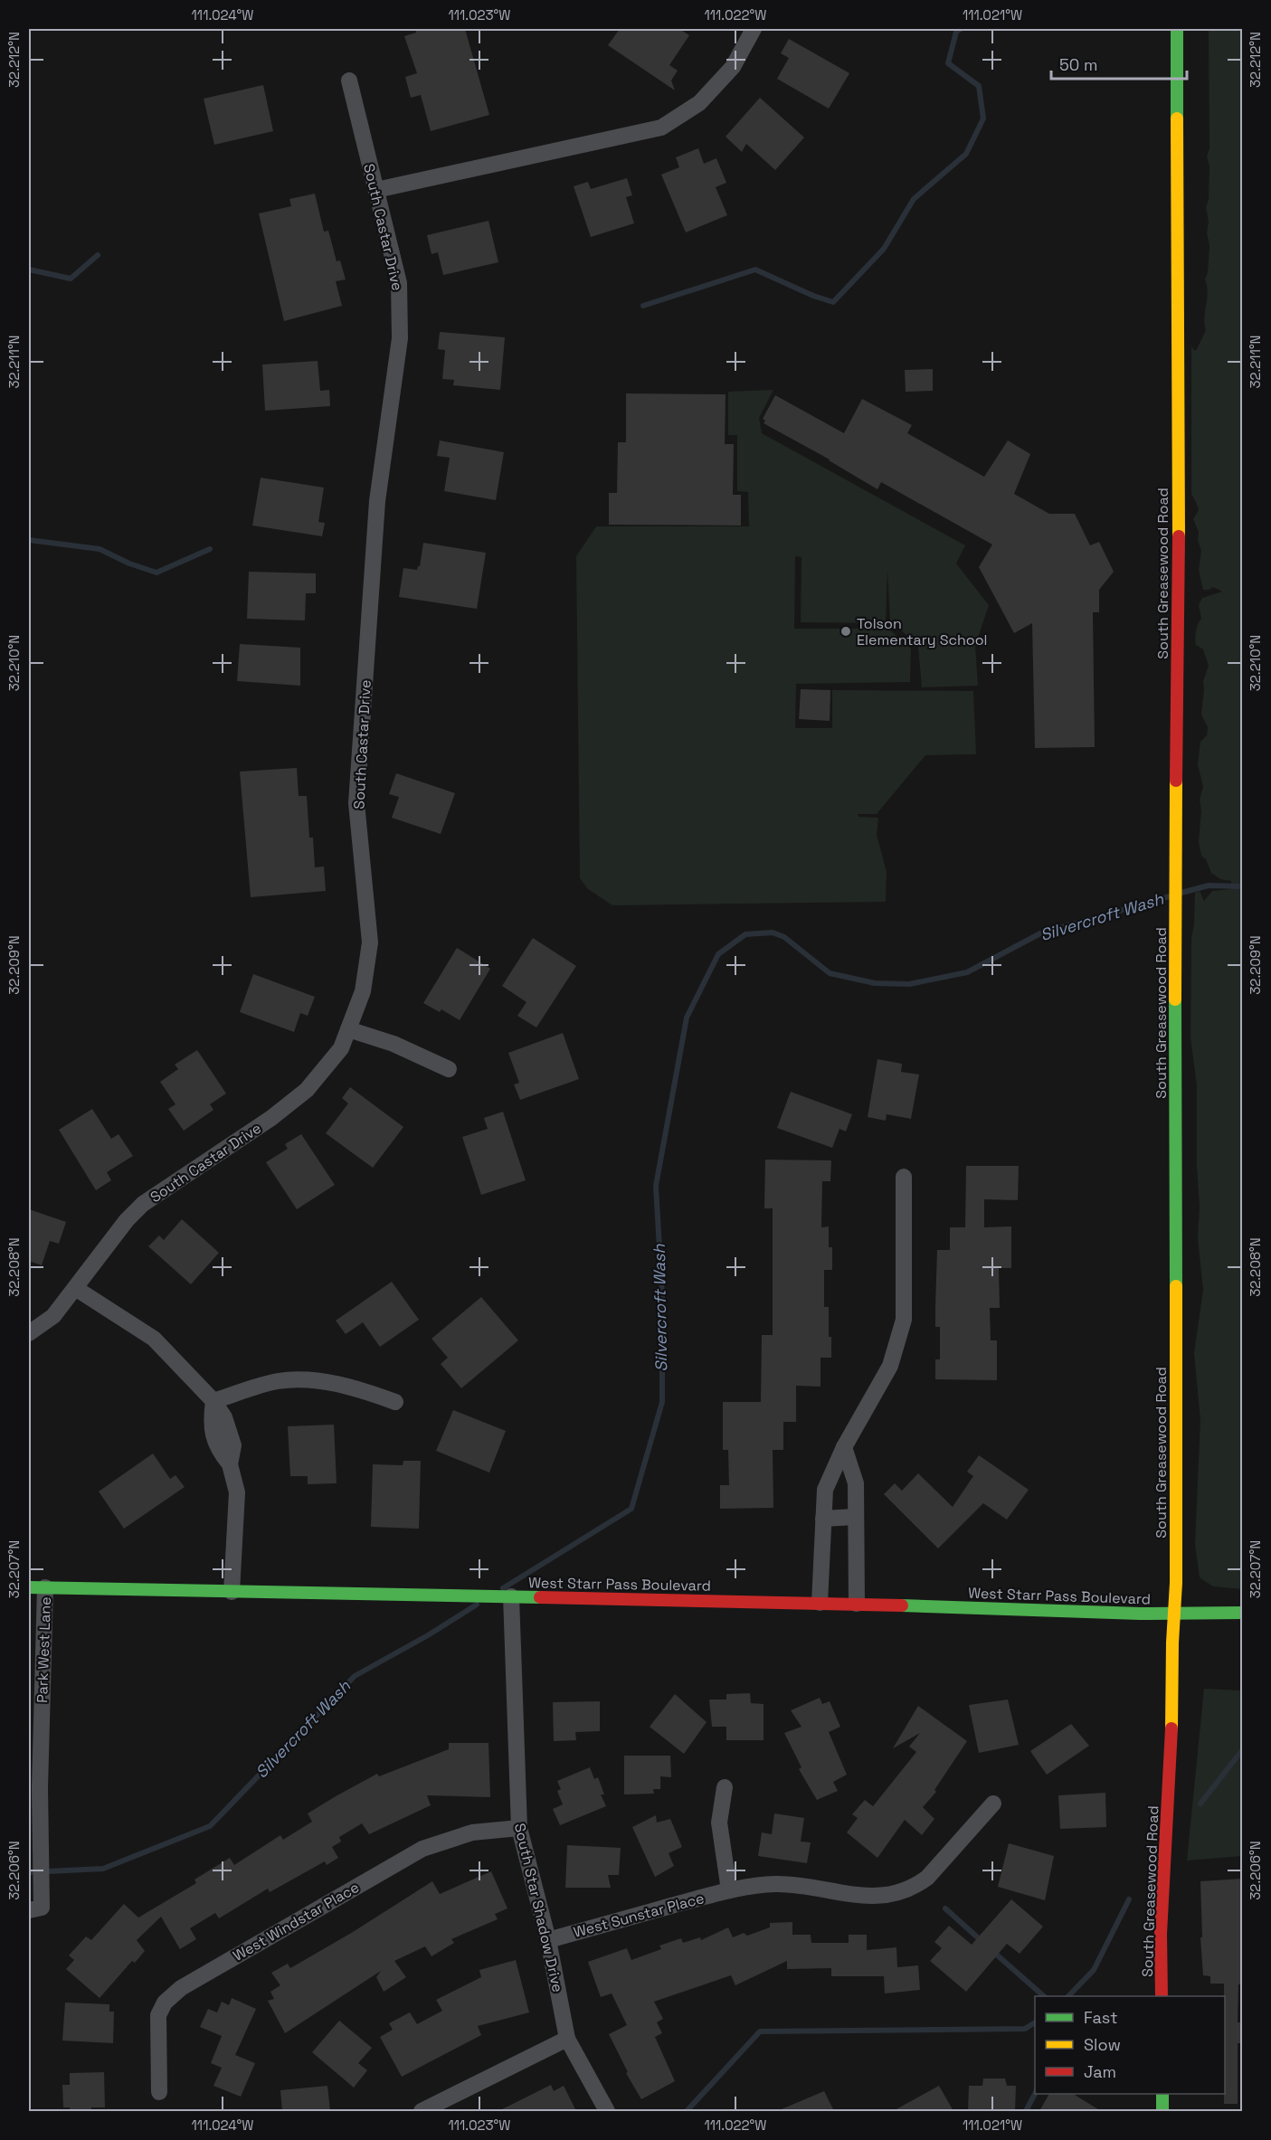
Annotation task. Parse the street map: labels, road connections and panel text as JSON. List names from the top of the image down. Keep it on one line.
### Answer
{"streets":{"main road":["South Greasewood Road","West Starr Pass Boulevard"],"street":["South Castar Drive","Park West Lane","South Star Shadow Drive","West Sunstar Place","West Windstar Place"]},"crossings":[["South Greasewood Road","West Starr Pass Boulevard"],["West Starr Pass Boulevard","Park West Lane"],["West Starr Pass Boulevard","South Star Shadow Drive"],["South Star Shadow Drive","West Sunstar Place"],["South Star Shadow Drive","West Windstar Place"]],"water":["Silvercroft Wash"],"places":["Tolson Elementary School"],"legend":["Fast","Slow","Jam"],"scale_bar":"50 m","coordinates":["111.024°W","111.023°W","111.022°W","111.021°W","32.212°N","32.211°N","32.210°N","32.209°N","32.208°N","32.207°N","32.206°N"]}
